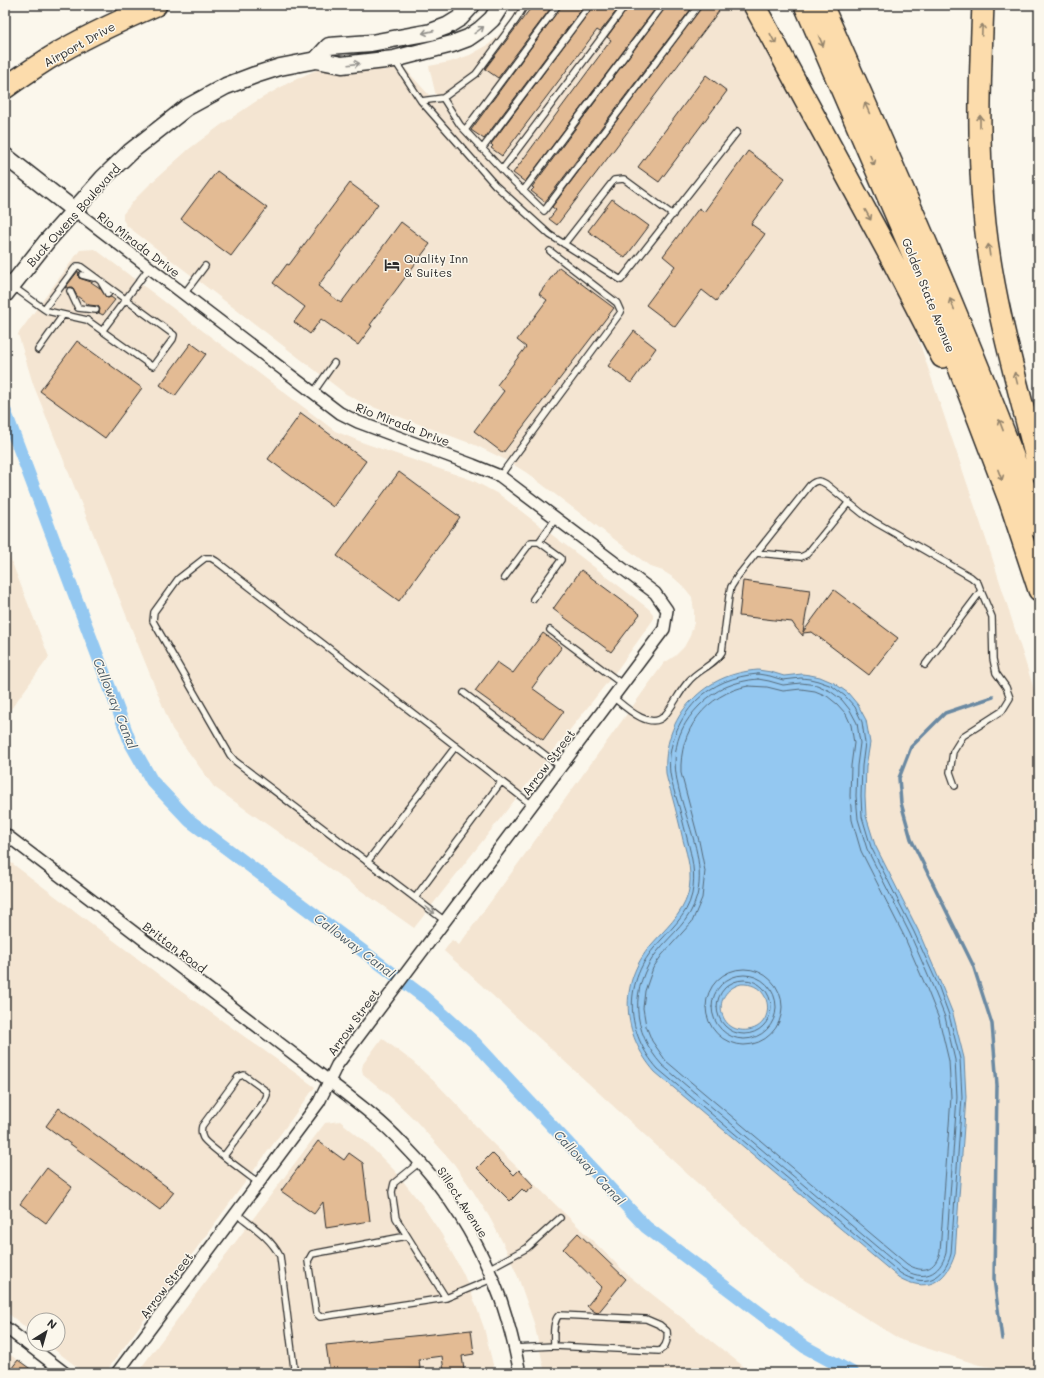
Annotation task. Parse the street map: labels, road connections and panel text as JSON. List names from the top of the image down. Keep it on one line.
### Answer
{"streets":{"highway":["Airport Drive","Golden State Avenue"],"main road":["Buck Owens Boulevard"],"street":["Rio Mirada Drive","Arrow Street","Brittan Road","Sillect Avenue"]},"crossings":[["Buck Owens Boulevard","Rio Mirada Drive"],["Rio Mirada Drive","Arrow Street"],["Arrow Street","Brittan Road"],["Arrow Street","Sillect Avenue"],["Brittan Road","Sillect Avenue"]],"water":["Calloway Canal"],"places":{"hotel":["Quality Inn & Suites"]},"north":"top right"}
